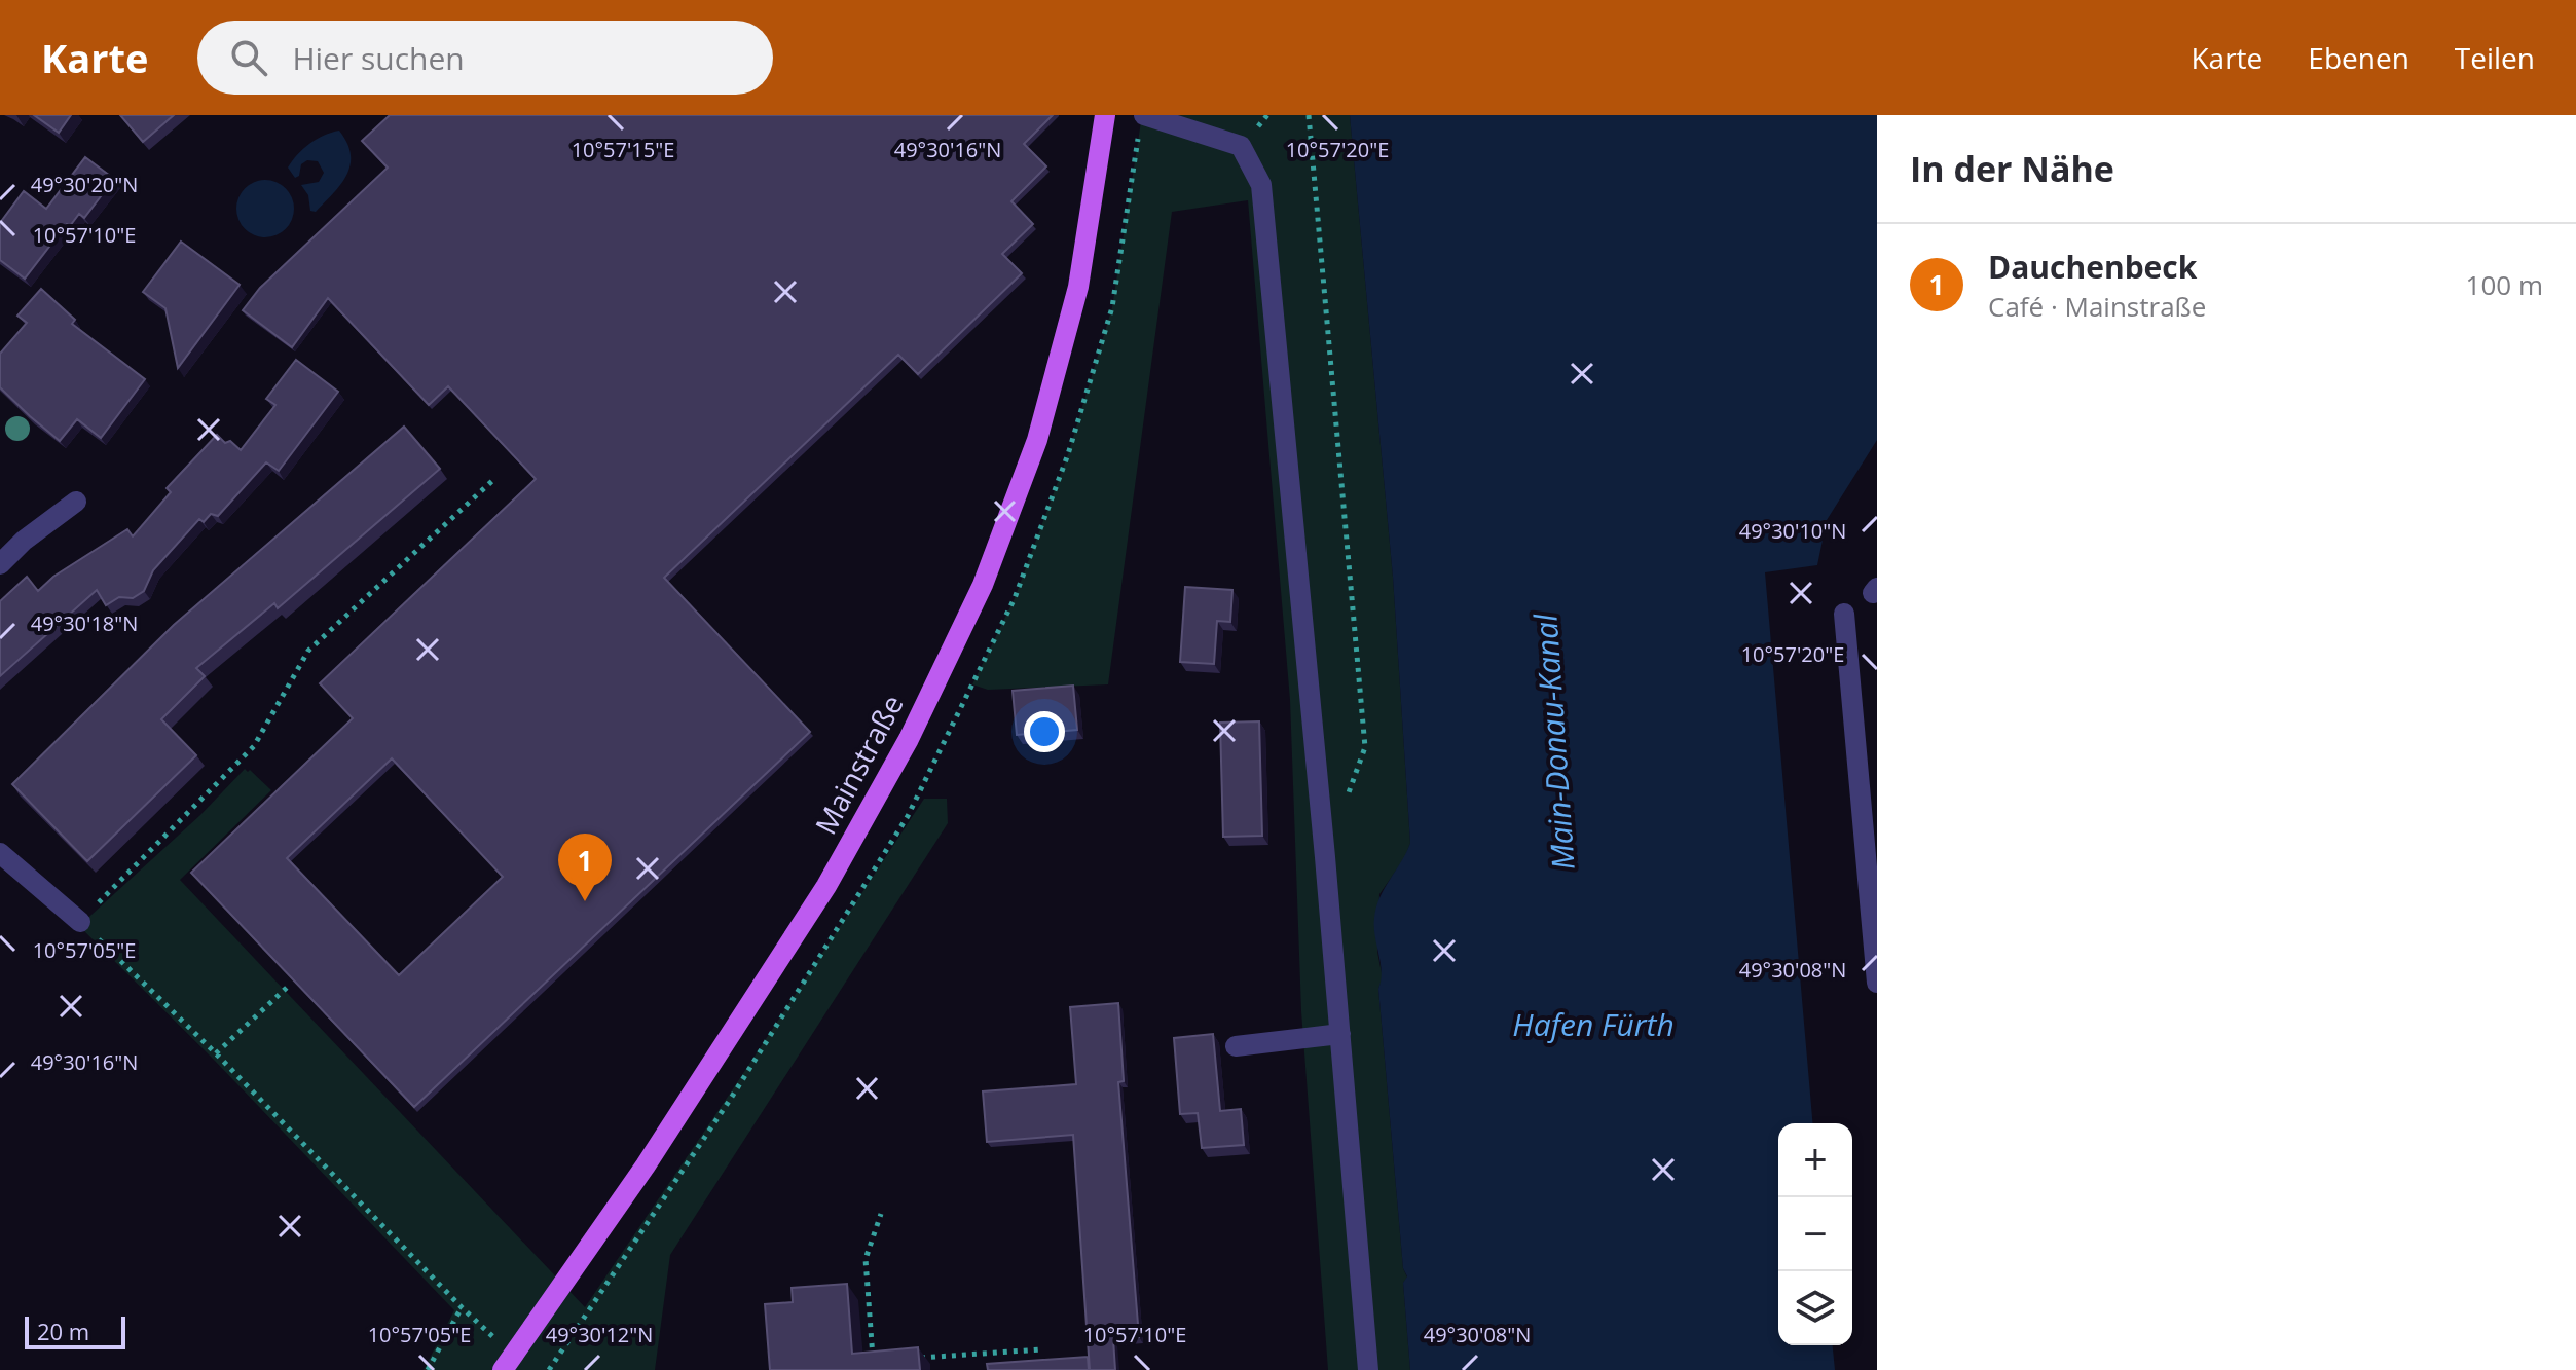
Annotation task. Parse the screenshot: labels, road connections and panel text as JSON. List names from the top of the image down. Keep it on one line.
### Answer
{"streets":{"main road":["Mainstraße"]},"water":["Main-Donau-Kanal","Hafen Fürth"],"scale_bar":"20 m","page":{"header":"Karte","search":"Hier suchen","nav":["Karte","Ebenen","Teilen"],"heading":"In der Nähe","list":[{"mark":"1","name":"Dauchenbeck","note":"Café · Mainstraße","value":"100 m"}],"pins":"1","map_buttons":["+","−"],"scale":"20 m"},"coordinates":["10°57'15\"E","10°57'20\"E","49°30'16\"N","49°30'20\"N","10°57'10\"E","49°30'10\"N","49°30'18\"N","10°57'05\"E","49°30'08\"N","49°30'12\"N"]}
